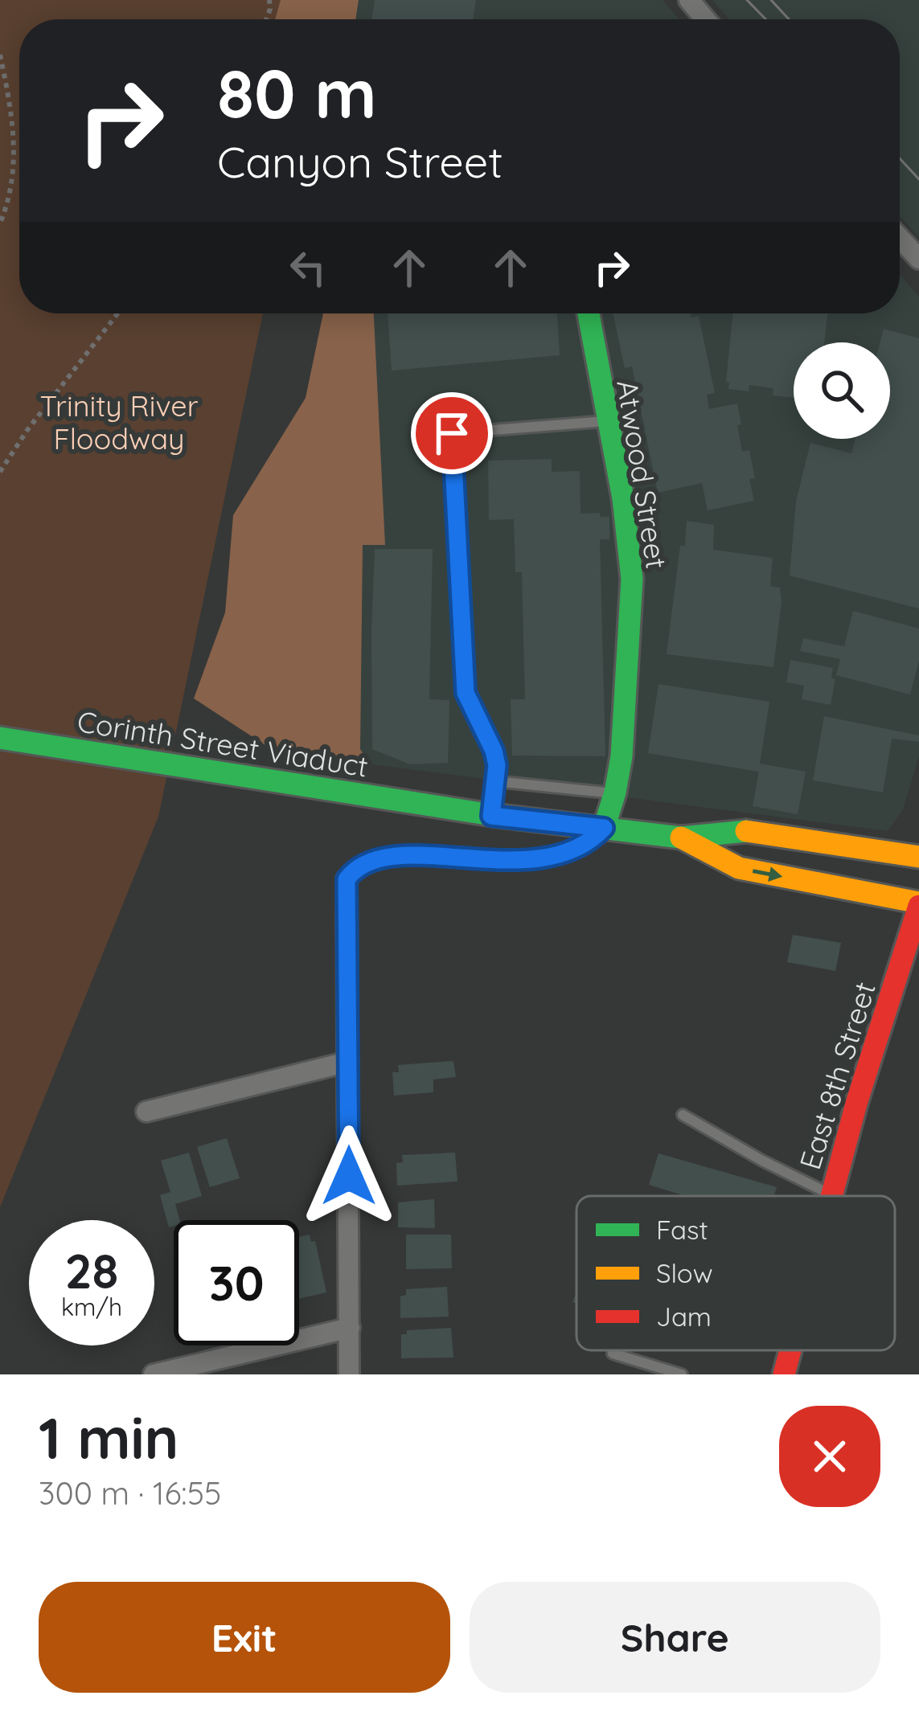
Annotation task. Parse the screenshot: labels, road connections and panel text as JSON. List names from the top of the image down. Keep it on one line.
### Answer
{"streets":{"main road":["Atwood Street","Corinth Street Viaduct","East 8th Street"]},"crossings":[["Atwood Street","Corinth Street Viaduct"]],"parks":["Trinity River Floodway"],"legend":["Fast","Slow","Jam"],"page":{"turn":["80 m","Canyon Street"],"speed":"28 km/h","limit":"30","heading":["1 min","300 m · 16:55"],"buttons":["Exit","Share"]}}
